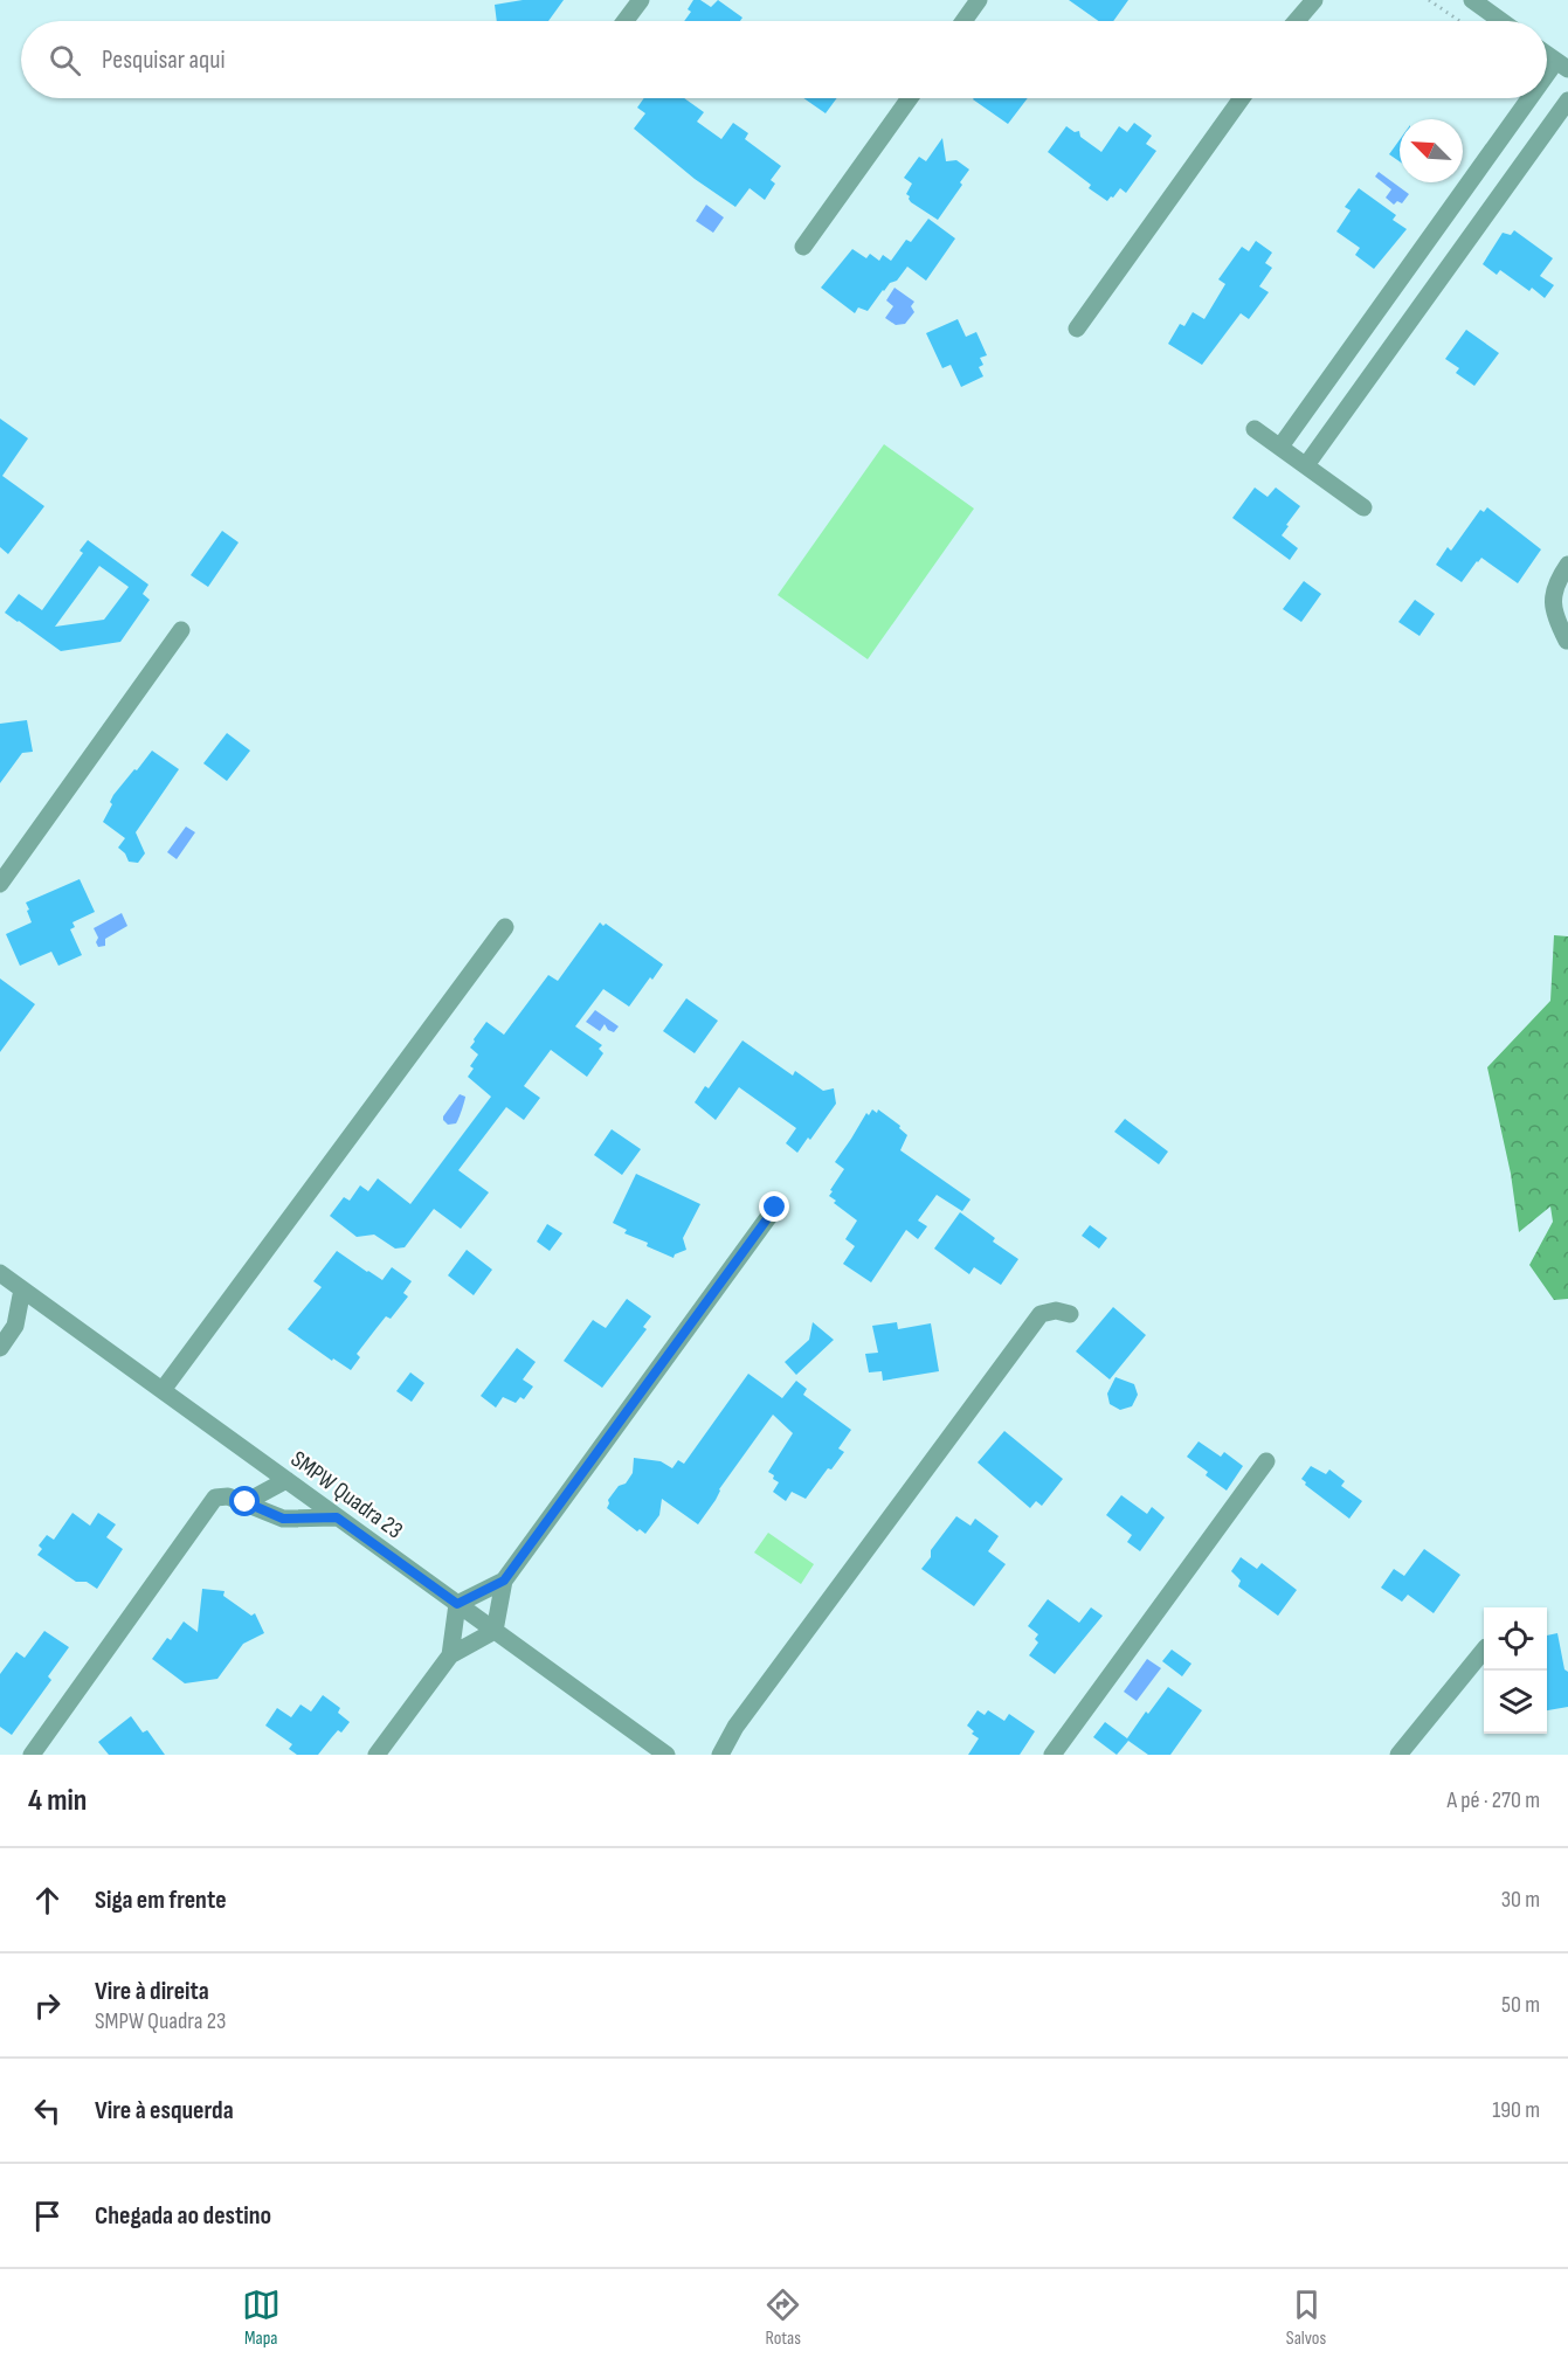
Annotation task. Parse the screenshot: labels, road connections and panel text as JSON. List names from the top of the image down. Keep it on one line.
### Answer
{"streets":{"street":["SMPW Quadra 23"]},"north":"top left","page":{"search":"Pesquisar aqui","heading":["4 min","A pé · 270 m"],"list":[["Siga em frente","30 m"],["Vire à direita","SMPW Quadra 23","50 m"],["Vire à esquerda","190 m"],"Chegada ao destino"],"nav":["Mapa","Rotas","Salvos"]}}
